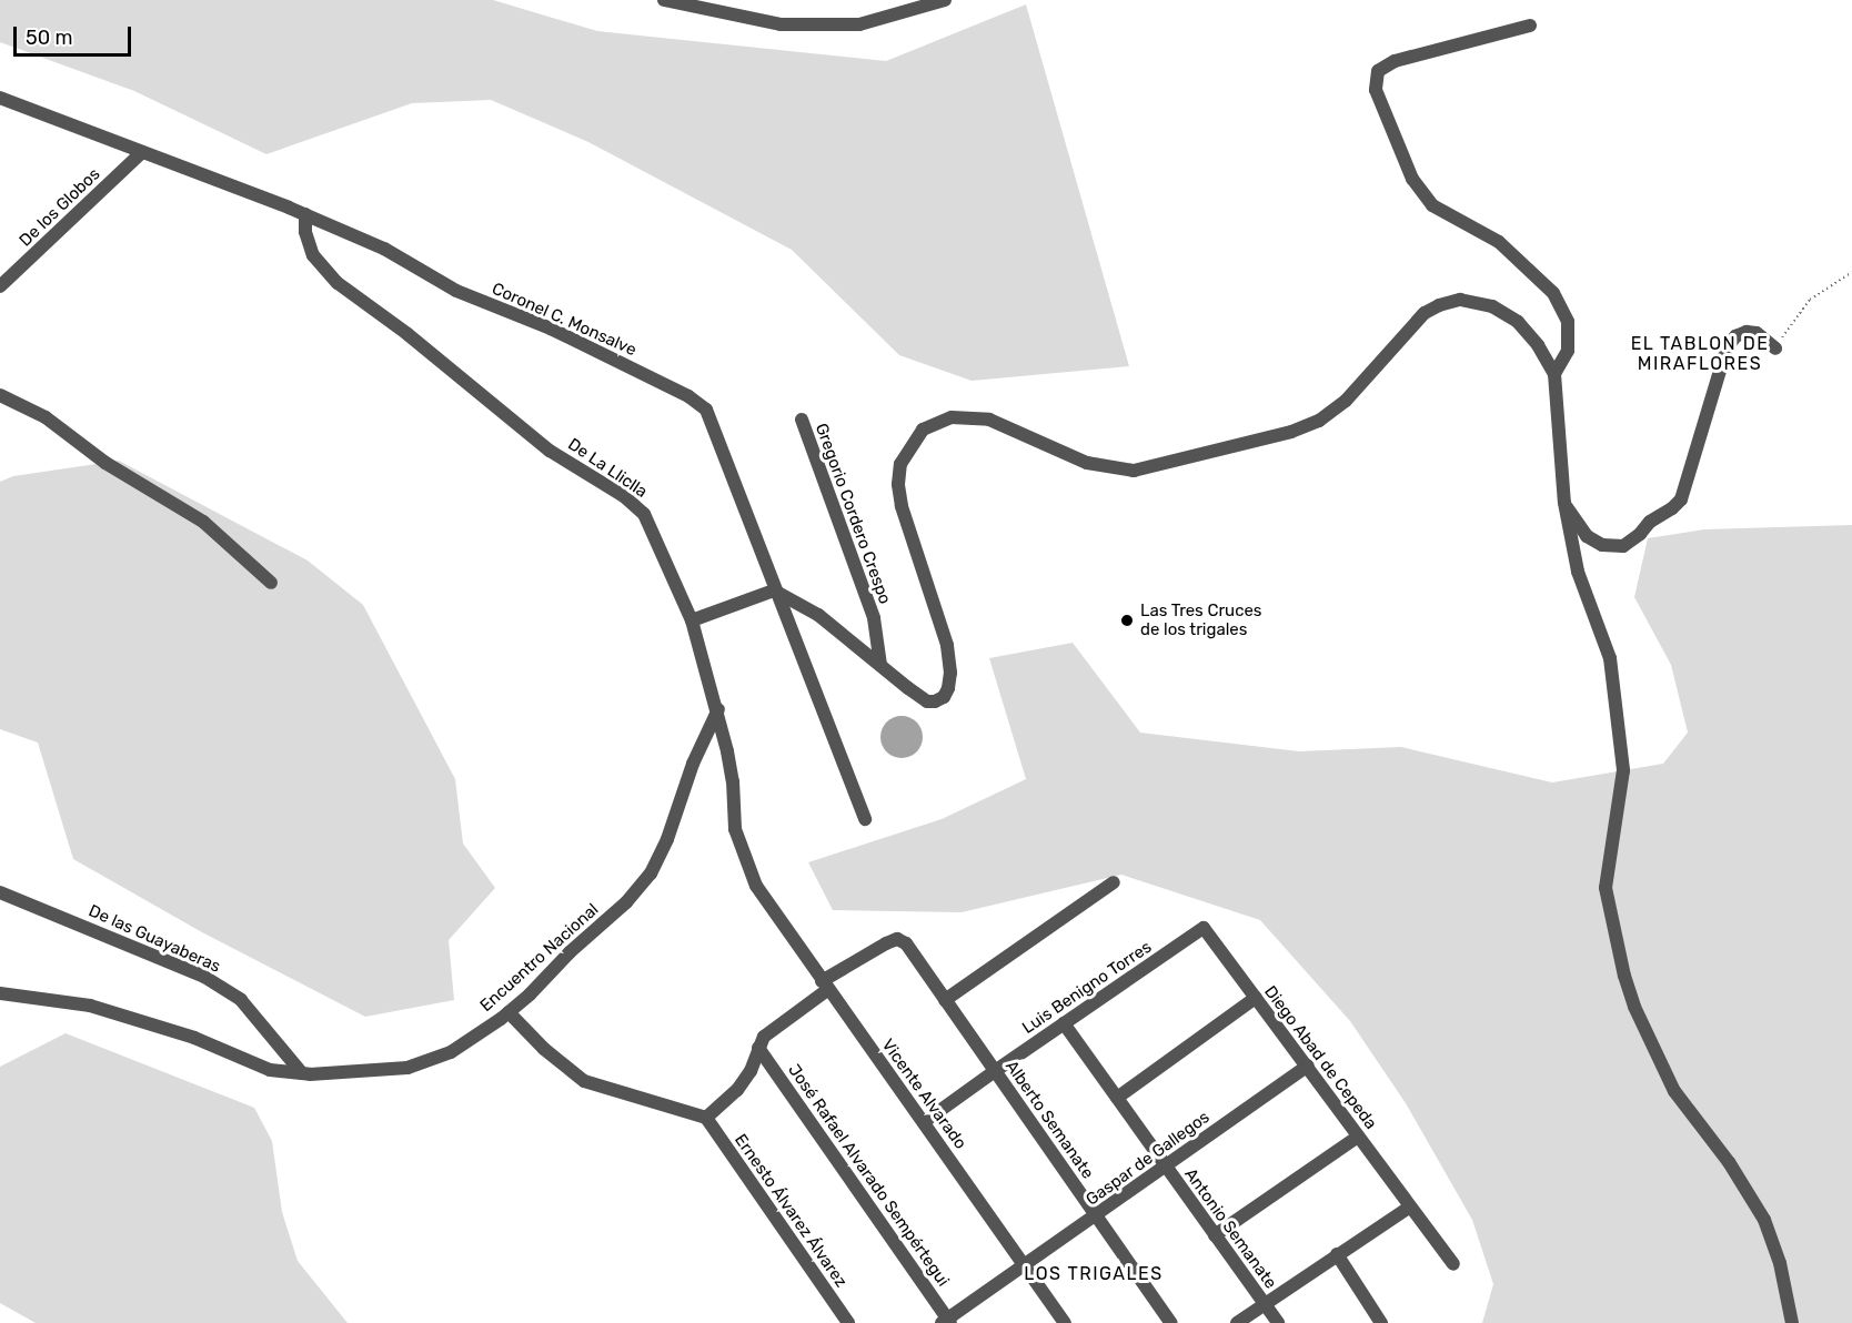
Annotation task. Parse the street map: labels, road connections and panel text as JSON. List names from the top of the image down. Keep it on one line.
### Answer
{"streets":{"street":["De los Globos","Coronel C. Monsalve","De La Lliclla","Gregorio Cordero Crespo","De las Guayaberas","Encuentro Nacional","Luis Benigno Torres","Diego Abad de Cepeda","Vicente Alvarado","Alberto Semanate","Gaspar de Gallegos","José Rafael Alvarado Sempértegui","Ernesto Álvarez Álvarez","Antonio Semanate"]},"crossings":[["De los Globos","Coronel C. Monsalve"],["Coronel C. Monsalve","De La Lliclla"],["De La Lliclla","Encuentro Nacional"],["De La Lliclla","Vicente Alvarado"],["De las Guayaberas","Encuentro Nacional"],["Luis Benigno Torres","Diego Abad de Cepeda"],["Luis Benigno Torres","Vicente Alvarado"],["Luis Benigno Torres","Alberto Semanate"],["Luis Benigno Torres","Antonio Semanate"],["Diego Abad de Cepeda","Gaspar de Gallegos"],["Vicente Alvarado","Alberto Semanate"],["Vicente Alvarado","Gaspar de Gallegos"],["Alberto Semanate","Gaspar de Gallegos"],["Gaspar de Gallegos","José Rafael Alvarado Sempértegui"],["Gaspar de Gallegos","Antonio Semanate"]],"districts":["EL TABLON DE MIRAFLORES","LOS TRIGALES"],"places":["Las Tres Cruces de los trigales"],"scale_bar":"50 m"}
